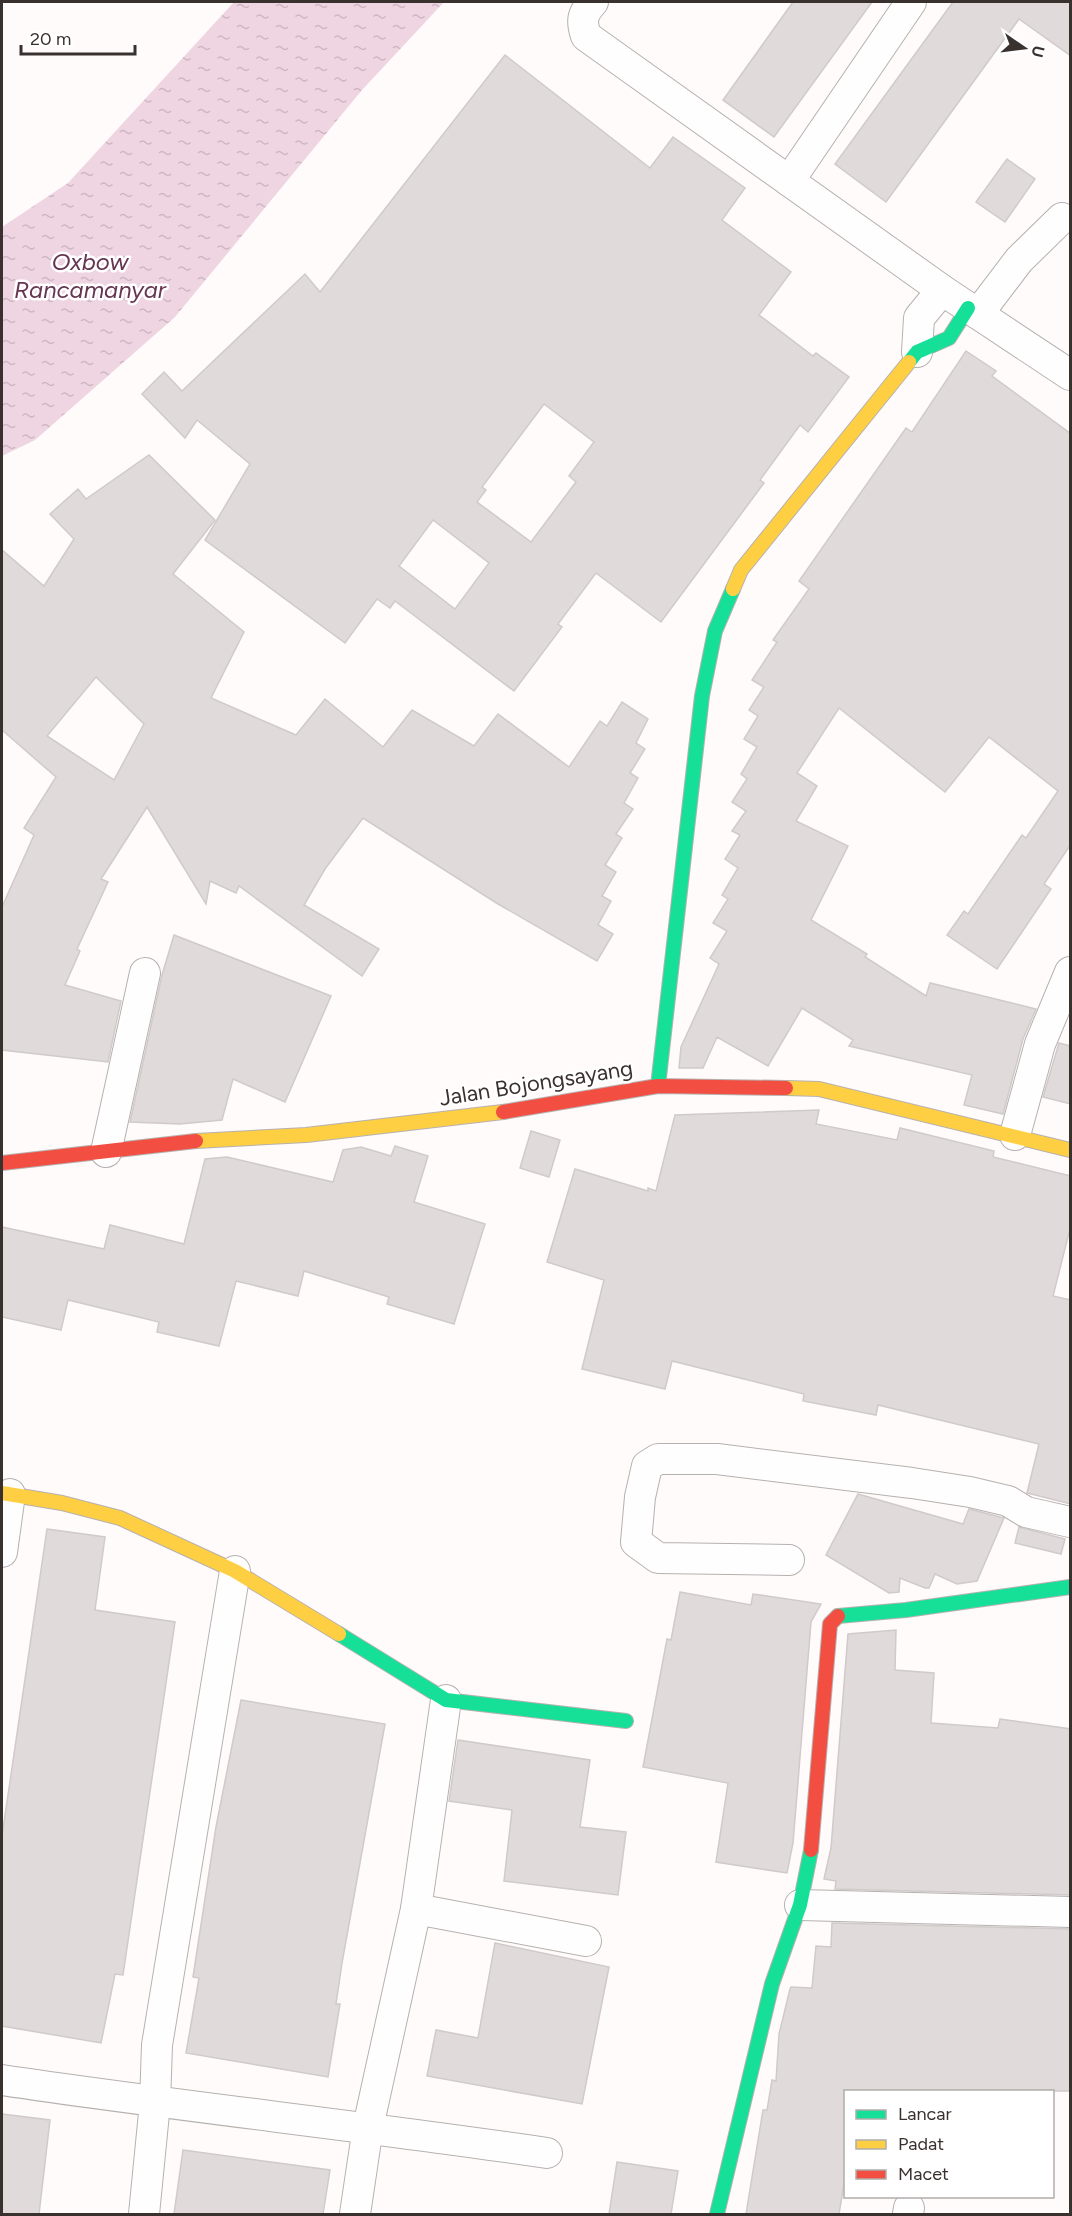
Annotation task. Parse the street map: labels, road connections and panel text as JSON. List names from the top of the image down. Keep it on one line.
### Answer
{"streets":{"street":["Jalan Bojongsayang"]},"water":["Oxbow Rancamanyar"],"legend":["Lancar","Padat","Macet"],"scale_bar":"20 m","north":"right"}
